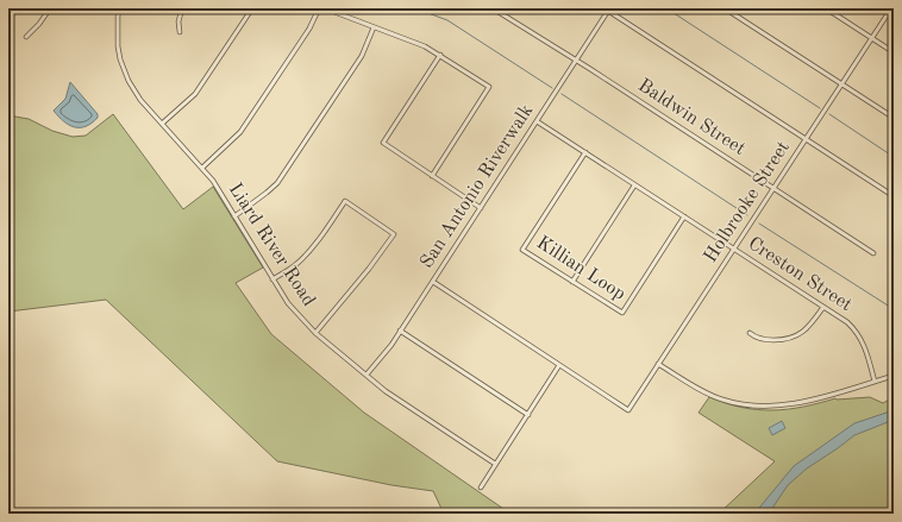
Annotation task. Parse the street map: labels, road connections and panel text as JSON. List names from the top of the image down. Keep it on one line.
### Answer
{"streets":{"street":["Baldwin Street","San Antonio Riverwalk","Holbrooke Street","Liard River Road","Killian Loop","Creston Street"]},"crossings":[["Baldwin Street","San Antonio Riverwalk"],["Baldwin Street","Holbrooke Street"],["San Antonio Riverwalk","Holbrooke Street"],["San Antonio Riverwalk","Liard River Road"],["San Antonio Riverwalk","Creston Street"],["Holbrooke Street","Creston Street"],["Killian Loop","Creston Street"]]}
